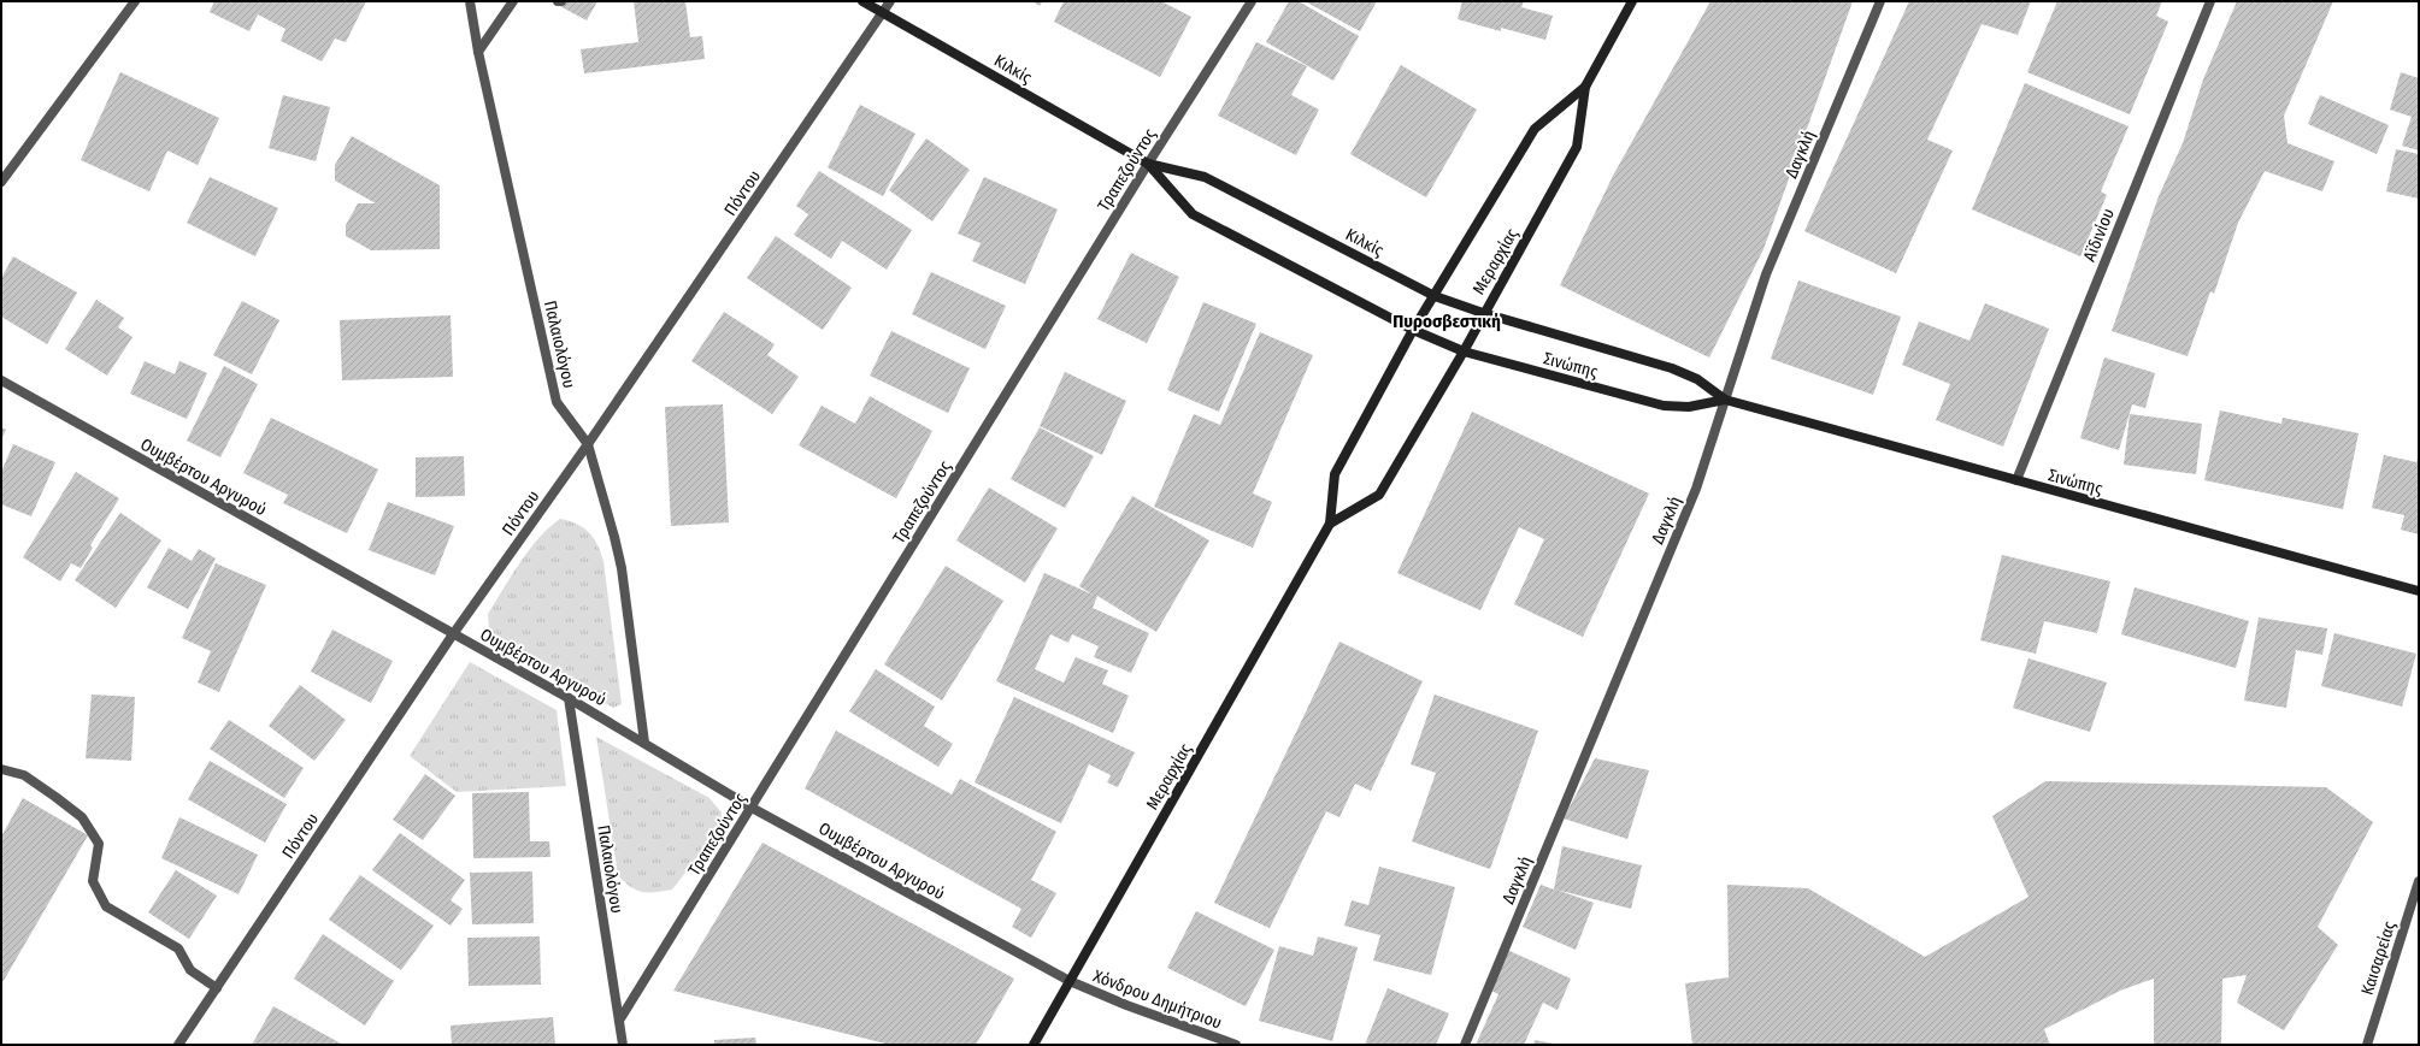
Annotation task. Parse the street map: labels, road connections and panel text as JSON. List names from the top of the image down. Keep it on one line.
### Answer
{"streets":{"main road":["Κιλκίς","Μεραρχίας","Σινώπης"],"street":["Δαγκλή","Τραπεζούντος","Πόντου","Αϊδινίου","Παλαιολόγου","Ουμβέρτου Αργυρού","Καισαρείας","Χόνδρου Δημήτριου"]},"crossings":[["Κιλκίς","Τραπεζούντος"],["Κιλκίς","Πόντου"],["Κιλκίς","Μεραρχίας"],["Κιλκίς","Σινώπης"],["Δαγκλή","Σινώπης"],["Τραπεζούντος","Παλαιολόγου"],["Τραπεζούντος","Ουμβέρτου Αργυρού"],["Πόντου","Παλαιολόγου"],["Πόντου","Ουμβέρτου Αργυρού"],["Αϊδινίου","Σινώπης"],["Μεραρχίας","Σινώπης"],["Μεραρχίας","Ουμβέρτου Αργυρού"],["Μεραρχίας","Χόνδρου Δημήτριου"],["Παλαιολόγου","Ουμβέρτου Αργυρού"],["Ουμβέρτου Αργυρού","Χόνδρου Δημήτριου"]],"districts":["Πυροσβεστική"]}
